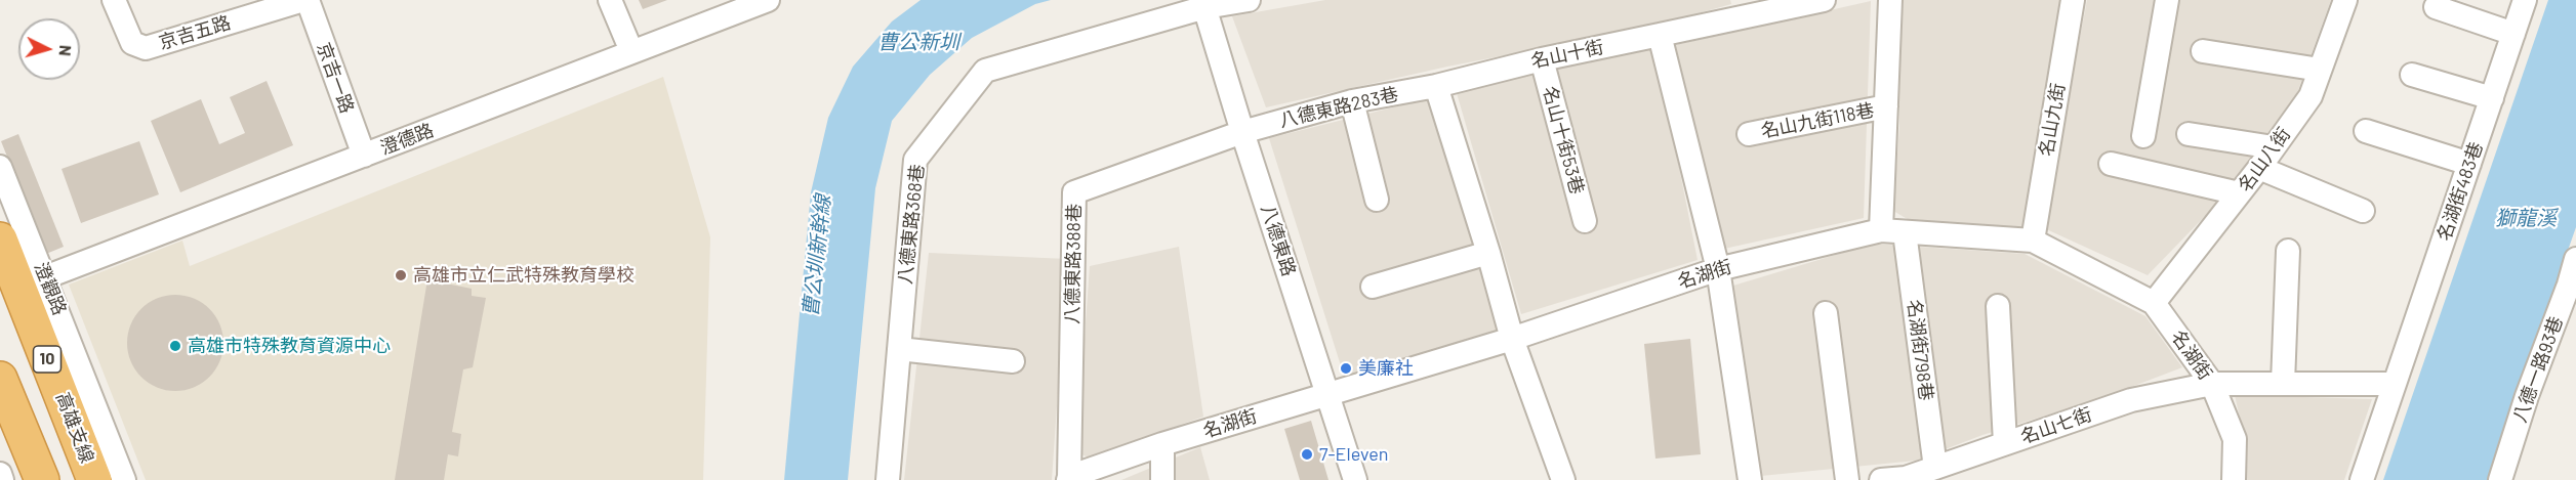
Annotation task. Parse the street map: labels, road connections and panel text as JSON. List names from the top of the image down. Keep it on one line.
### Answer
{"streets":{"highway":["10","高雄支線"],"street":["京吉五路","名山十街","京吉一路","八德東路283巷","名山九街","名山九街118巷","澄德路","名山十街53巷","名山八街","名湖街483巷","八德東路368巷","八德東路","八德東路388巷","名湖街","澄觀路","名湖街798巷","八德一路93巷","名山七街"]},"crossings":[["京吉五路","京吉一路"],["名山十街","八德東路283巷"],["名山十街","名山十街53巷"],["京吉一路","澄德路"],["八德東路283巷","八德東路"],["八德東路283巷","八德東路388巷"],["名山九街","名湖街"],["澄德路","澄觀路"],["名山八街","名湖街"],["八德東路368巷","八德東路"],["八德東路","八德東路388巷"],["八德東路","名湖街"],["八德東路388巷","名湖街"],["名湖街","名湖街798巷"],["名湖街","名山七街"],["名湖街798巷","名山七街"]],"water":["曹公新圳","獅龍溪","曹公圳新幹線"],"places":["高雄市立仁武特殊教育學校","高雄市特殊教育資源中心","美廉社","7-Eleven"],"north":"right"}
